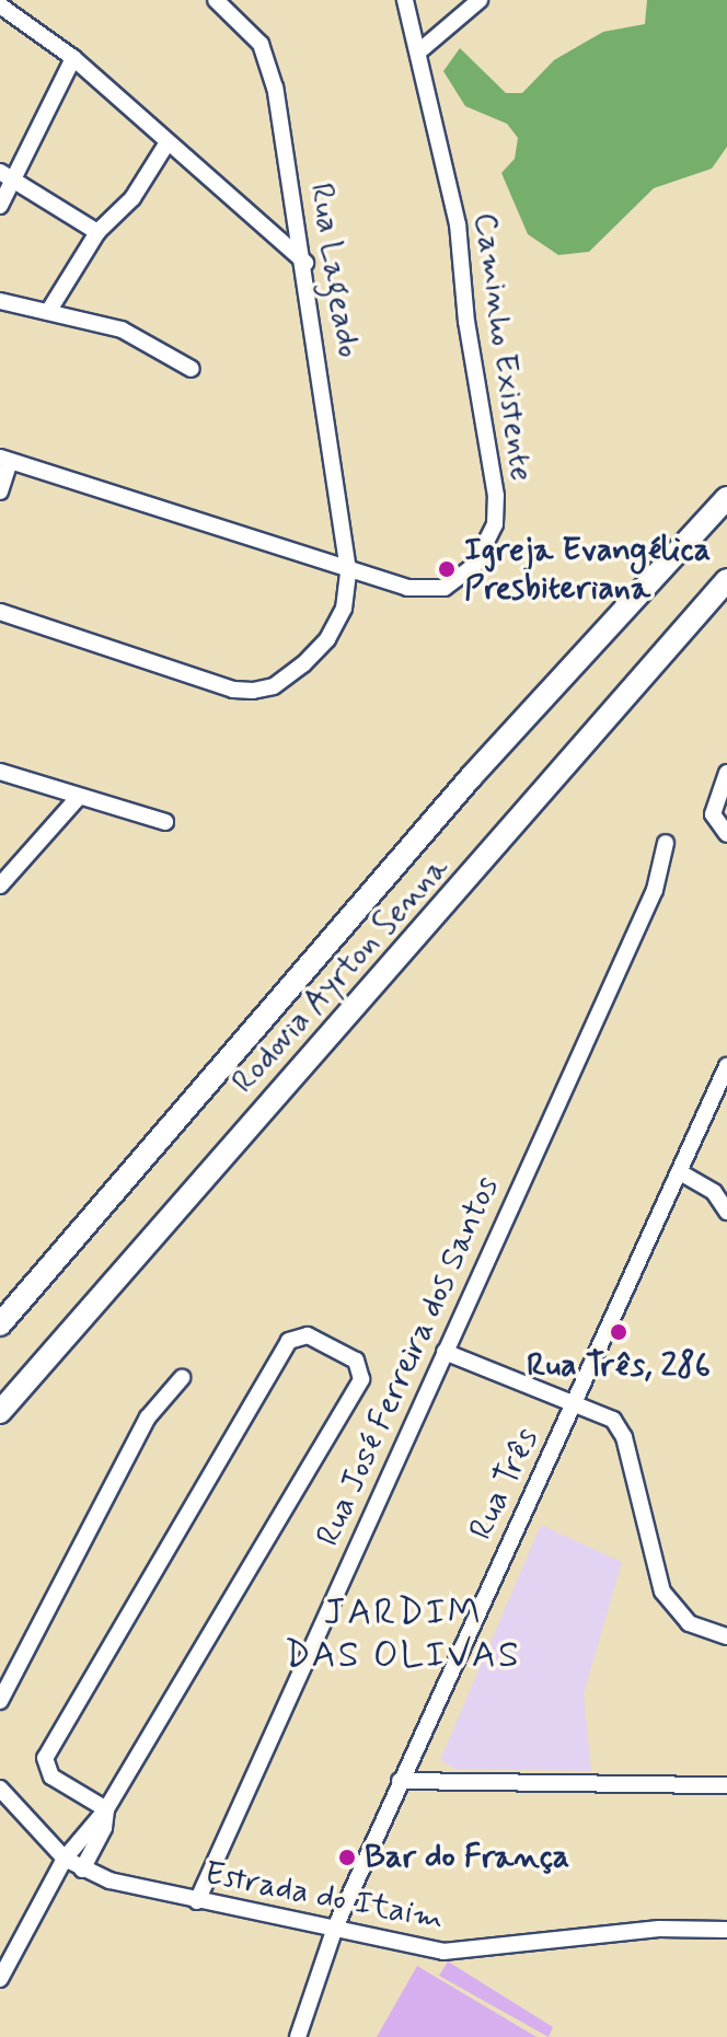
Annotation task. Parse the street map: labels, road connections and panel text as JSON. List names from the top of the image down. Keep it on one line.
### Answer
{"streets":{"highway":["Rodovia Ayrton Senna"],"street":["Rua Lageado","Caminho Existente","Rua José Ferreira dos Santos","Rua Três","Estrada do Itaim"]},"crossings":[["Rua Lageado","Caminho Existente"],["Rua José Ferreira dos Santos","Estrada do Itaim"],["Rua Três","Estrada do Itaim"]],"districts":["JARDIM DAS OLIVAS"],"places":["Igreja Evangélica Presbiteriana","Rua Três, 286","Bar do França"]}
